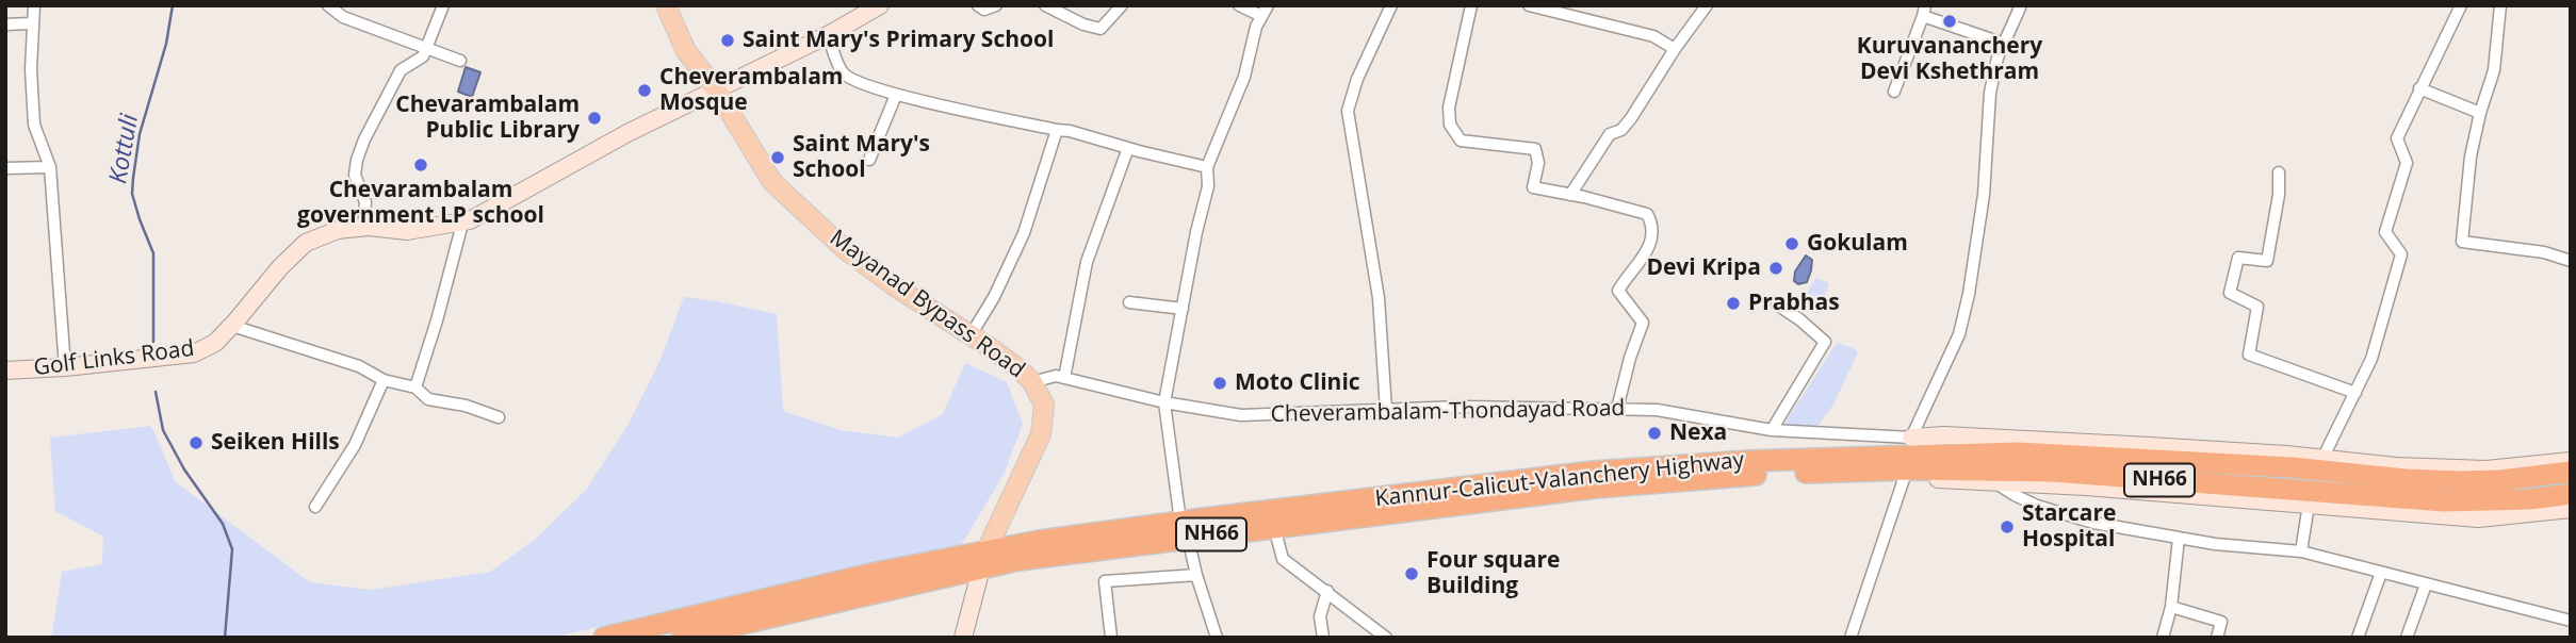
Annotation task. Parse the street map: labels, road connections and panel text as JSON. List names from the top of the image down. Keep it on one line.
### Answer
{"streets":{"highway":["Kannur-Calicut-Valanchery Highway","NH66"],"main road":["Mayanad Bypass Road"],"street":["Golf Links Road","Cheverambalam-Thondayad Road"]},"crossings":[["Mayanad Bypass Road","Golf Links Road"],["Mayanad Bypass Road","Cheverambalam-Thondayad Road"],["Mayanad Bypass Road","Kannur-Calicut-Valanchery Highway"]],"water":["Kottuli"],"places":["Kuruvananchery Devi Kshethram","Saint Mary's Primary School","Cheverambalam Mosque","Chevarambalam Public Library","Saint Mary's School","Chevarambalam government LP school","Gokulam","Devi Kripa","Prabhas","Moto Clinic","Nexa","Seiken Hills","Starcare Hospital","Four square Building"]}
